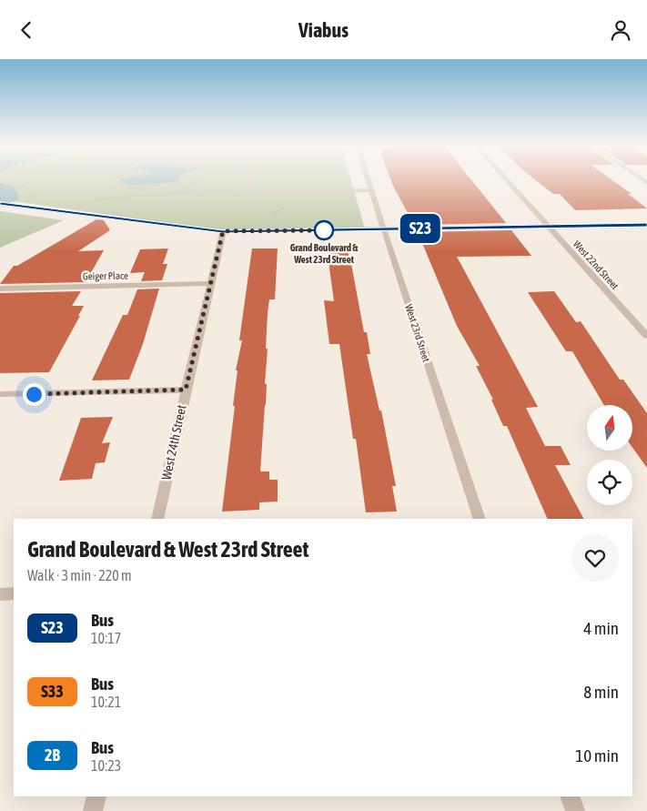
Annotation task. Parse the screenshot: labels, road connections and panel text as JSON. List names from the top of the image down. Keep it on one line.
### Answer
{"streets":{"street":["West 22nd Street","Geiger Place","West 23rd Street","West 24th Street"]},"crossings":[["Geiger Place","West 24th Street"]],"places":["Grand Boulevard & West 23rd Street"],"lines":["bus line S23"],"north":"top","page":{"header":"Viabus","on_map":"S23","heading":["Grand Boulevard & West 23rd Street","Walk · 3 min · 220 m"],"list":[{"mark":"S23","name":"Bus","note":"10:17","value":"4 min"},{"mark":"S33","name":"Bus","note":"10:21","value":"8 min"},{"mark":"2B","name":"Bus","note":"10:23","value":"10 min"}]}}
